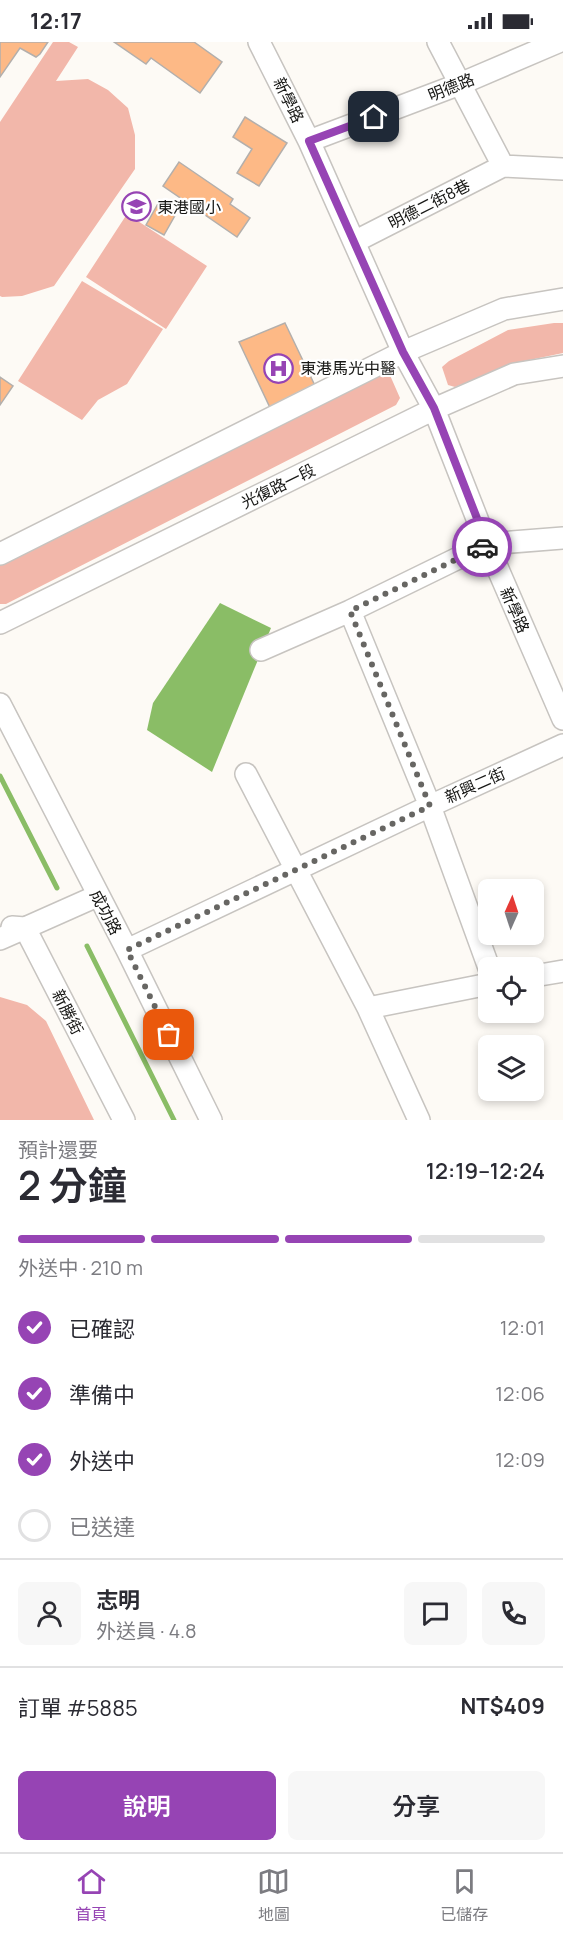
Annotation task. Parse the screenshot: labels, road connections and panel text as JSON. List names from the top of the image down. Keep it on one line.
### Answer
{"streets":{"street":["明德路","新學路","明德二街8巷","光復路一段","新興二街","成功路","新勝街"]},"crossings":[["明德路","新學路"],["新學路","明德二街8巷"],["新學路","光復路一段"],["新興二街","成功路"]],"places":{"school or university":["東港國小"],"hospital":["東港馬光中醫"]},"north":"top","page":{"status":"12:17","heading":["2 分鐘","預計還要","12:19–12:24"],"panel":["志明","外送員 · 4.8","訂單 #5885","NT$409"],"bar":"外送中 · 210 m","list":[["已確認","12:01"],["準備中","12:06"],["外送中","12:09"],"已送達"],"buttons":["說明","分享"],"tabs":["首頁","地圖","已儲存"]}}
